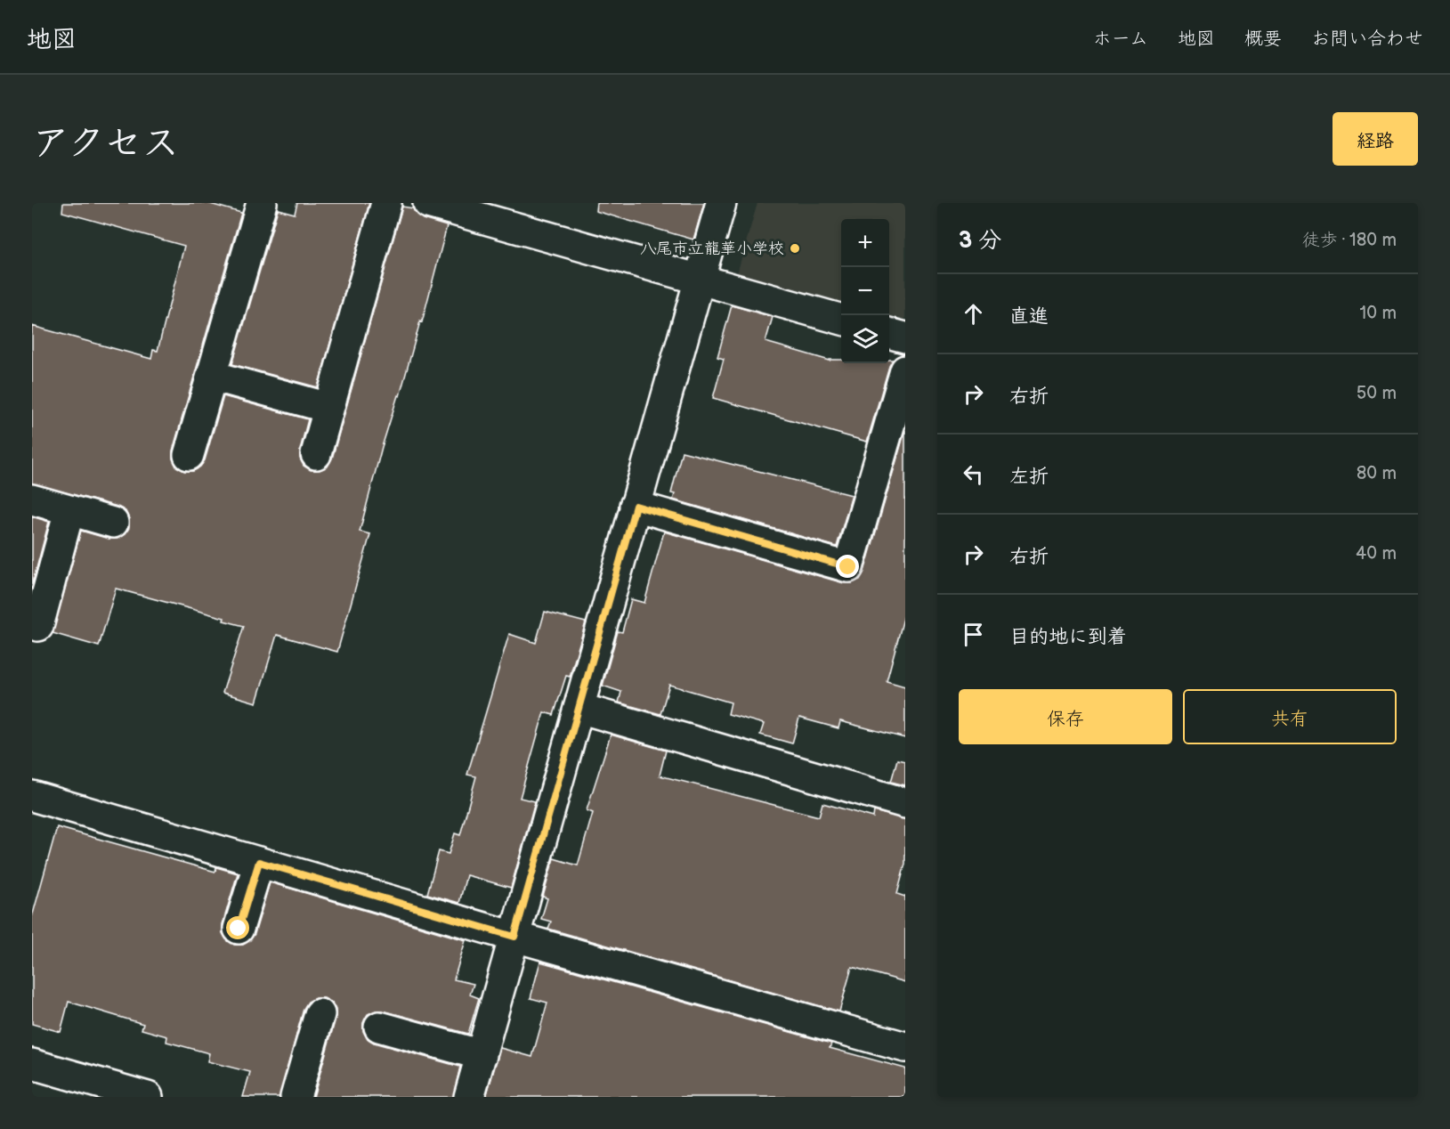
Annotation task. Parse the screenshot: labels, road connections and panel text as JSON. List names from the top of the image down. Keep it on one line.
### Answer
{"places":["八尾市立龍華小学校"],"page":{"header":"地図","nav":["ホーム","地図","概要","お問い合わせ"],"title":"アクセス","buttons":["経路",["保存","共有"]],"heading":["3 分","徒歩 · 180 m"],"map_buttons":["+","−"],"list":[["直進","10 m"],["右折","50 m"],["左折","80 m"],["右折","40 m"],"目的地に到着"]}}
